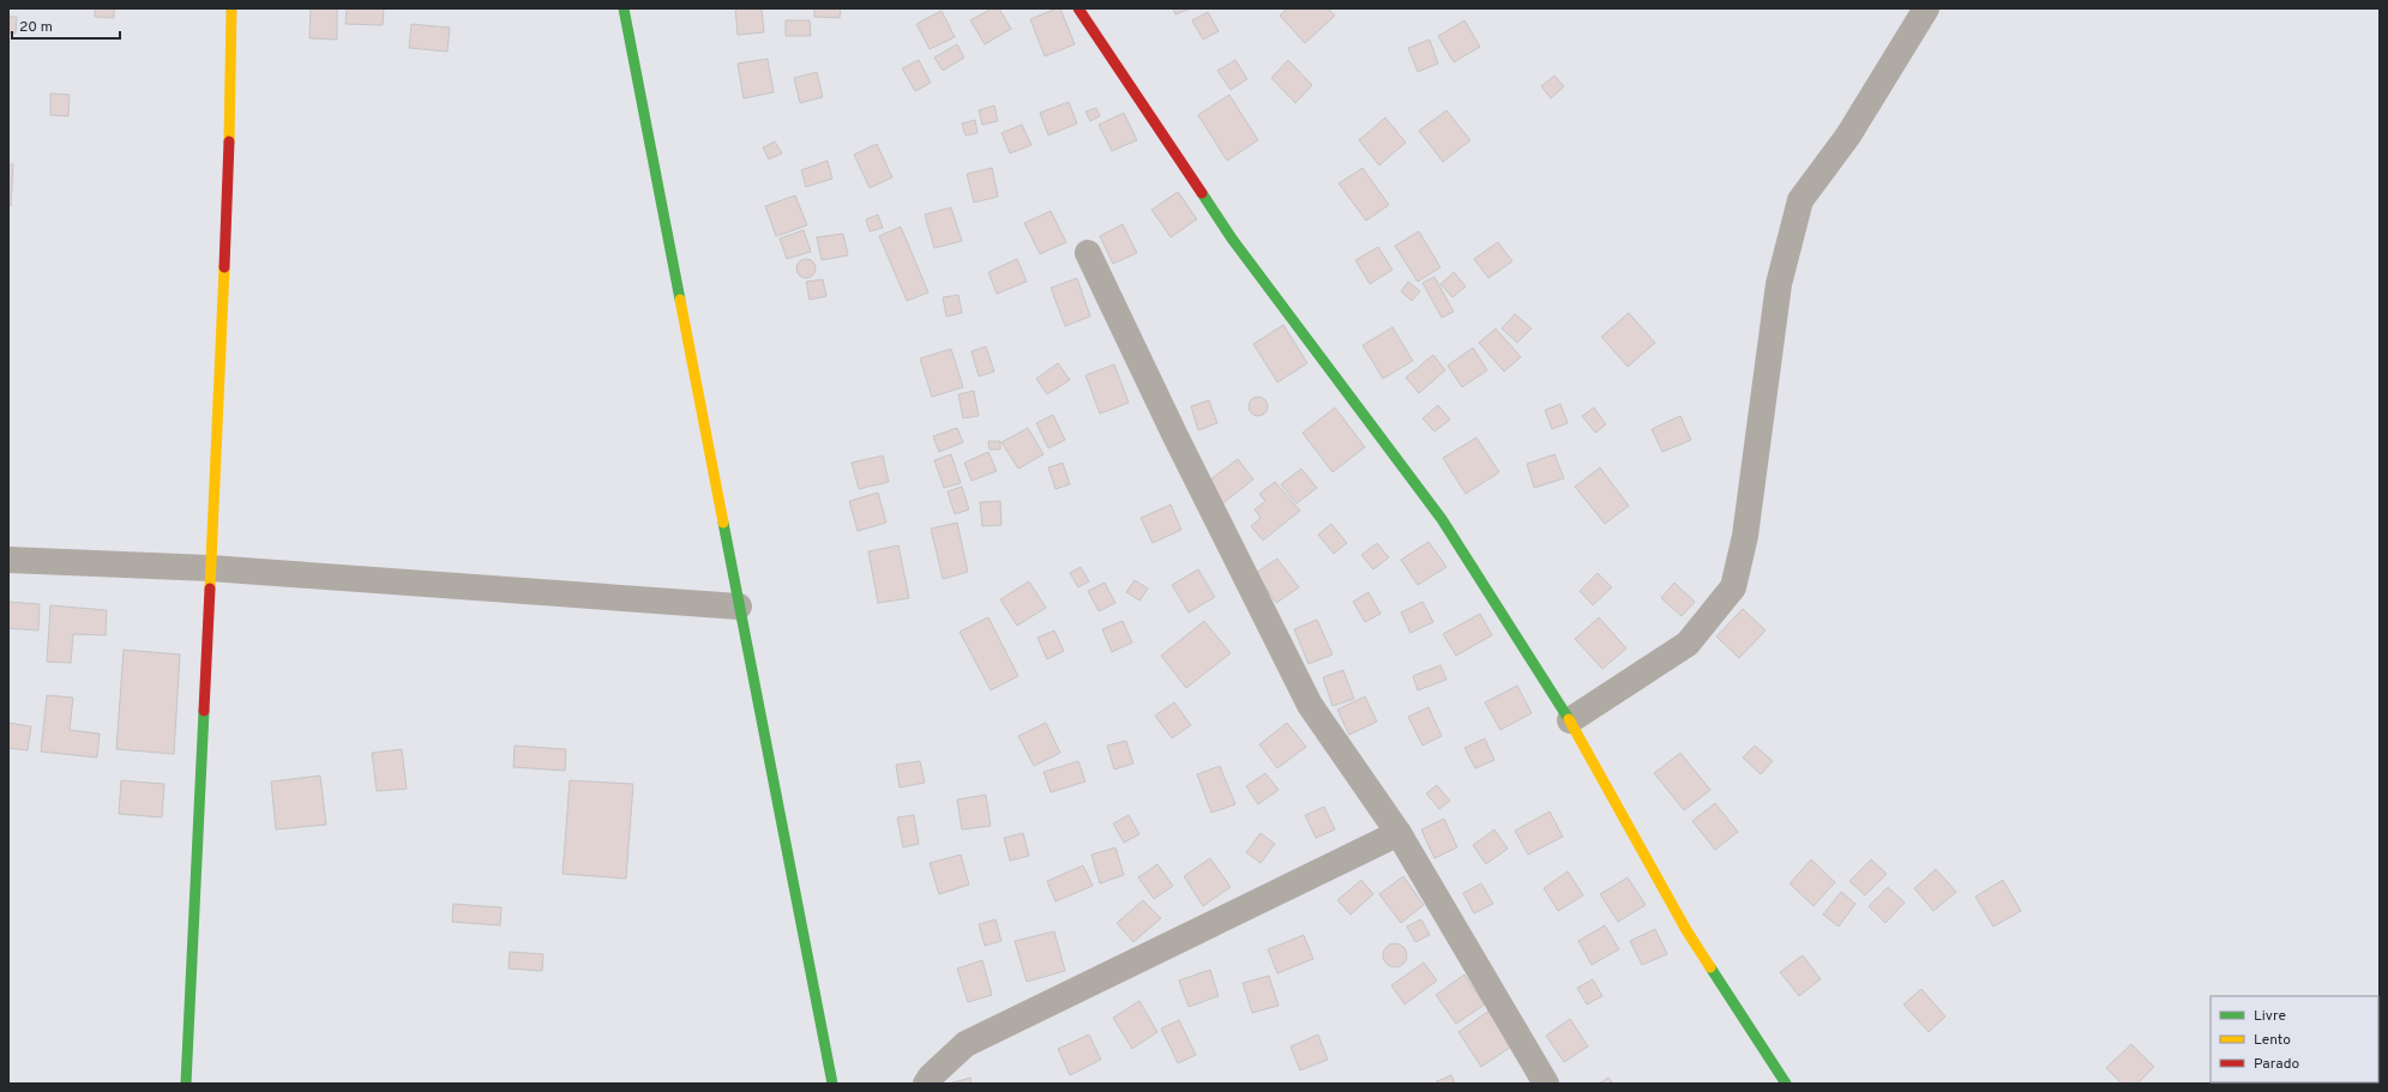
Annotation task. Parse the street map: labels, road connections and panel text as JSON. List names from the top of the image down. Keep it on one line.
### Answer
{"legend":["Livre","Lento","Parado"],"scale_bar":"20 m"}
